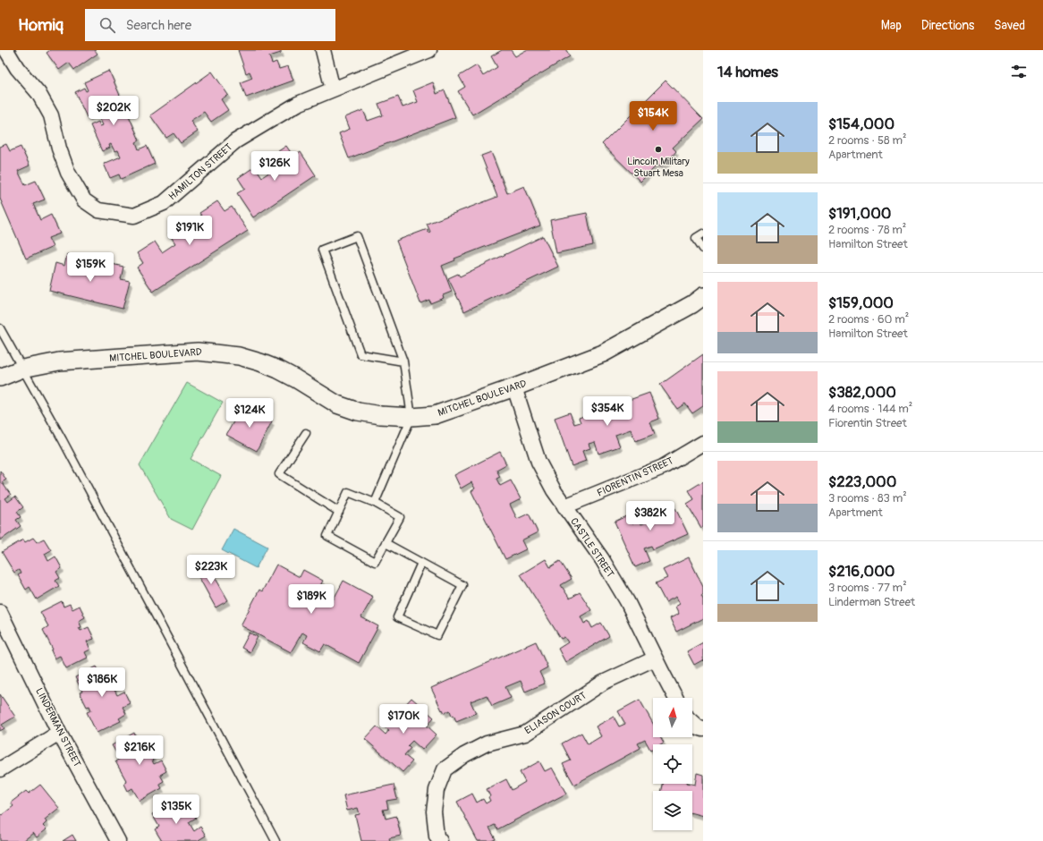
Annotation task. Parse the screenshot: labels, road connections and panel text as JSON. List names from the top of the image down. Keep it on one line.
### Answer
{"streets":{"street":["HAMILTON STREET","MITCHEL BOULEVARD","FIORENTIN STREET","CASTLE STREET","ELIASON COURT","LINDERMAN STREET"]},"crossings":[["MITCHEL BOULEVARD","CASTLE STREET"],["FIORENTIN STREET","CASTLE STREET"],["CASTLE STREET","ELIASON COURT"]],"places":["Lincoln Military Stuart Mesa"],"north":"top","page":{"header":"Homiq","search":"Search here","nav":["Map","Directions","Saved"],"heading":"14 homes","list":[{"name":"$154,000","note":"2 rooms · 58 m² · Apartment"},{"name":"$191,000","note":"2 rooms · 78 m² · Hamilton Street"},{"name":"$159,000","note":"2 rooms · 60 m² · Hamilton Street"},{"name":"$382,000","note":"4 rooms · 144 m² · Fiorentin Street"},{"name":"$223,000","note":"3 rooms · 83 m² · Apartment"},{"name":"$216,000","note":"3 rooms · 77 m² · Linderman Street"}],"price":["$202K","$154K","$126K","$191K","$159K","$354K","$124K","$382K","$223K","$189K","$186K","$170K","$216K","$135K"]}}
